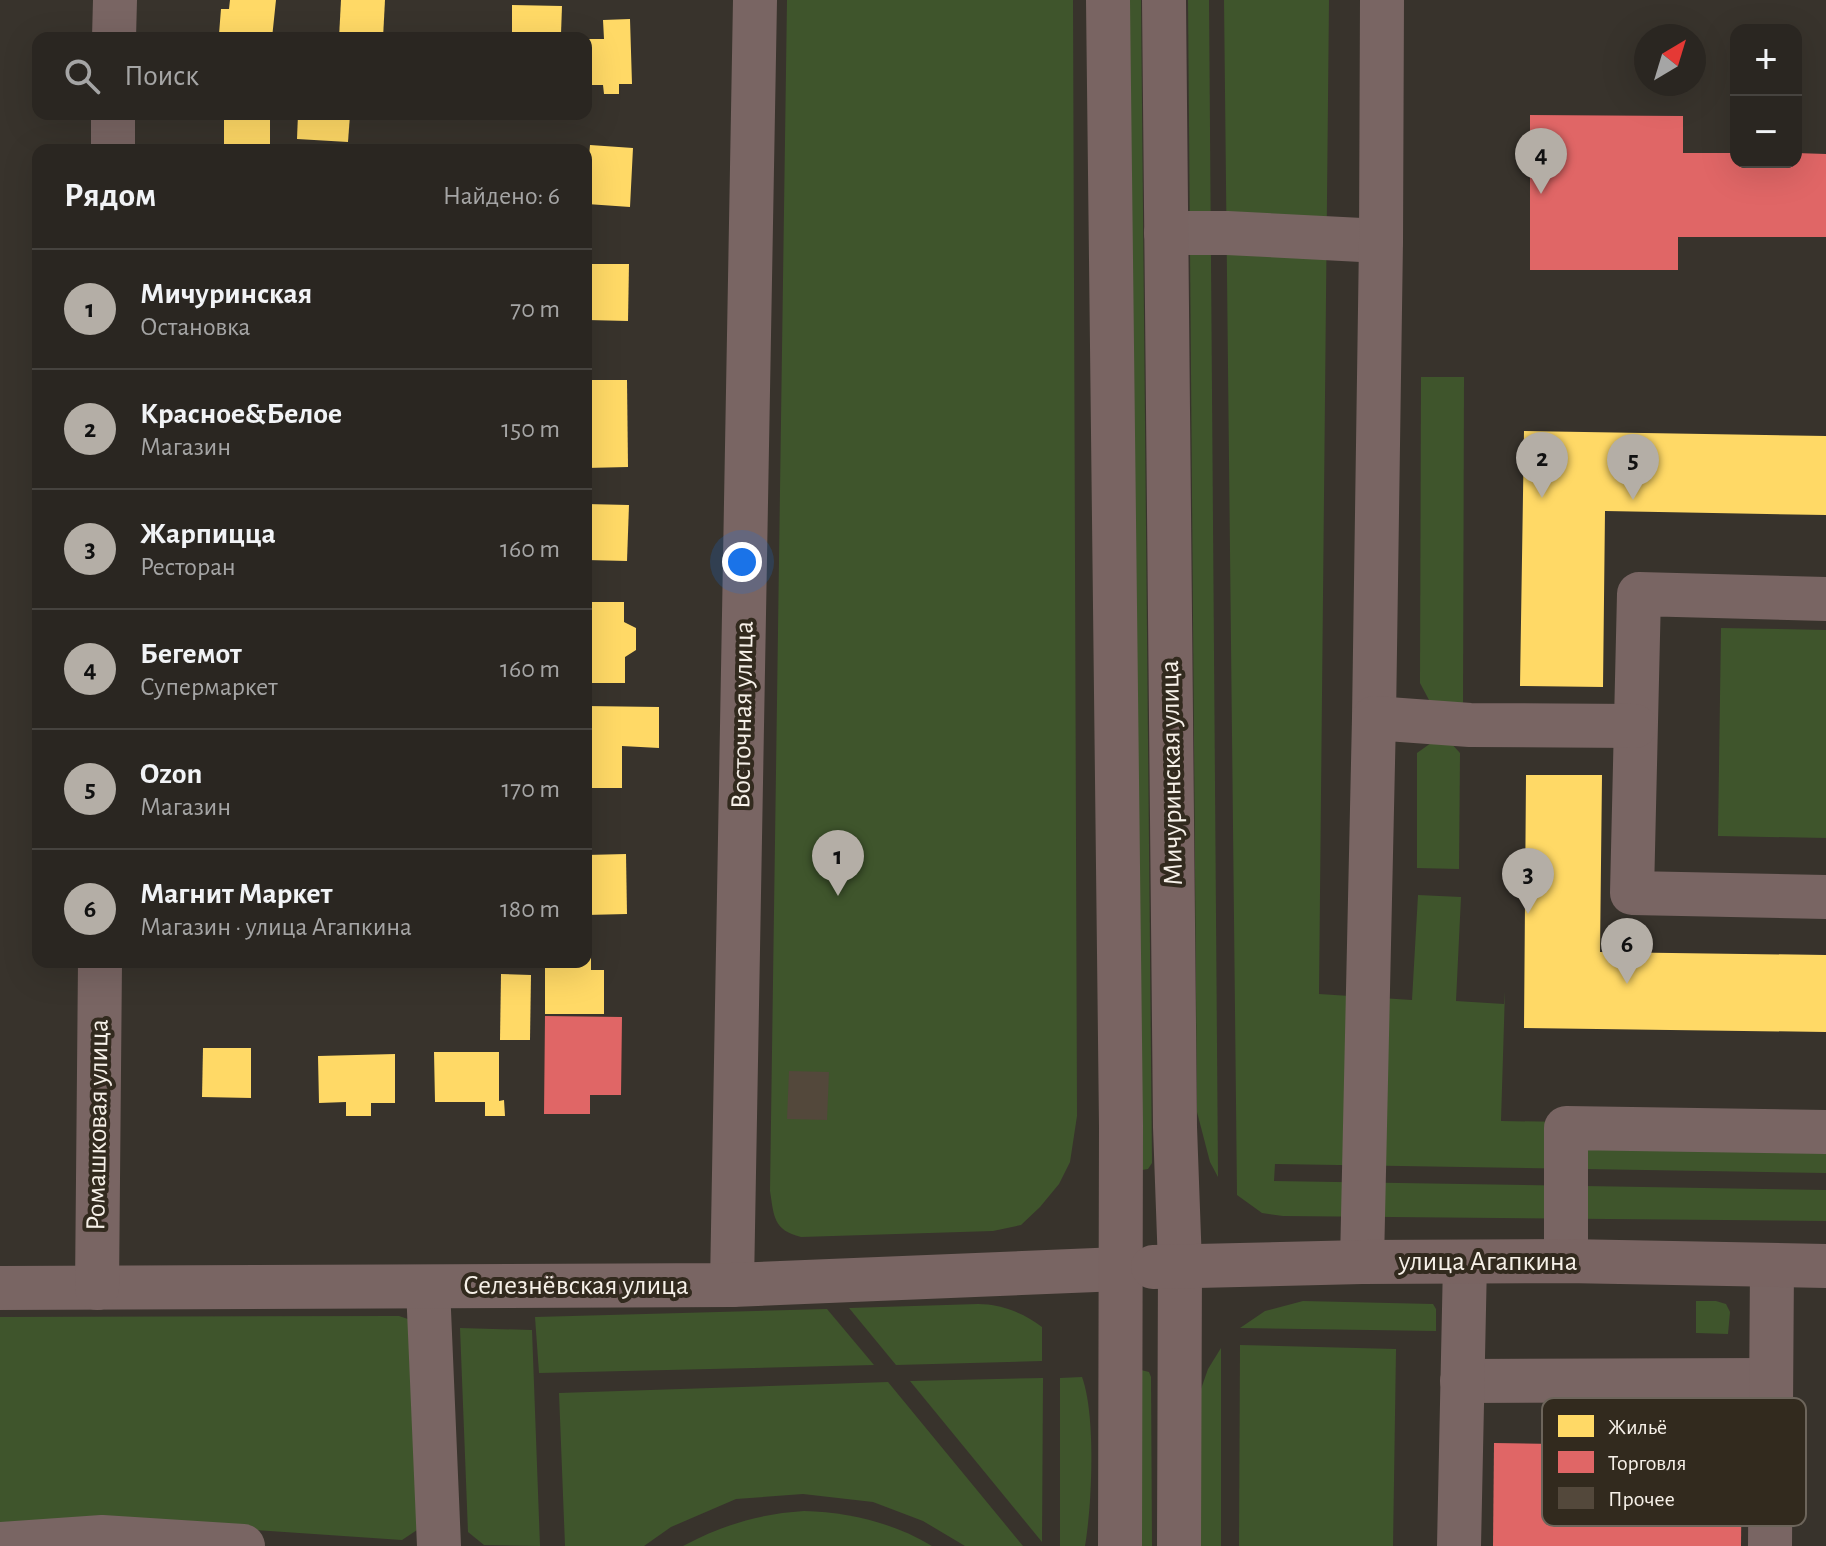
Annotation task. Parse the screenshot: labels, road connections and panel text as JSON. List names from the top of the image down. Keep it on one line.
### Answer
{"streets":{"main road":["Мичуринская улица","улица Агапкина"],"street":["Восточная улица","Ромашковая улица","Селезнёвская улица"]},"crossings":[["Восточная улица","Селезнёвская улица"],["Мичуринская улица","улица Агапкина"],["Мичуринская улица","Селезнёвская улица"],["Ромашковая улица","Селезнёвская улица"],["улица Агапкина","Селезнёвская улица"]],"legend":["Жильё","Торговля","Прочее"],"north":"top right","page":{"map_buttons":["+","−"],"search":"Поиск","pins":["4","2","5","1","3","6"],"heading":["Рядом","Найдено: 6"],"list":[{"mark":"1","name":"Мичуринская","note":"Остановка","value":"70 m"},{"mark":"2","name":"Красное&Белое","note":"Магазин","value":"150 m"},{"mark":"3","name":"Жарпицца","note":"Ресторан","value":"160 m"},{"mark":"4","name":"Бегемот","note":"Супермаркет","value":"160 m"},{"mark":"5","name":"Ozon","note":"Магазин","value":"170 m"},{"mark":"6","name":"Магнит Маркет","note":"Магазин · улица Агапкина","value":"180 m"}]}}
